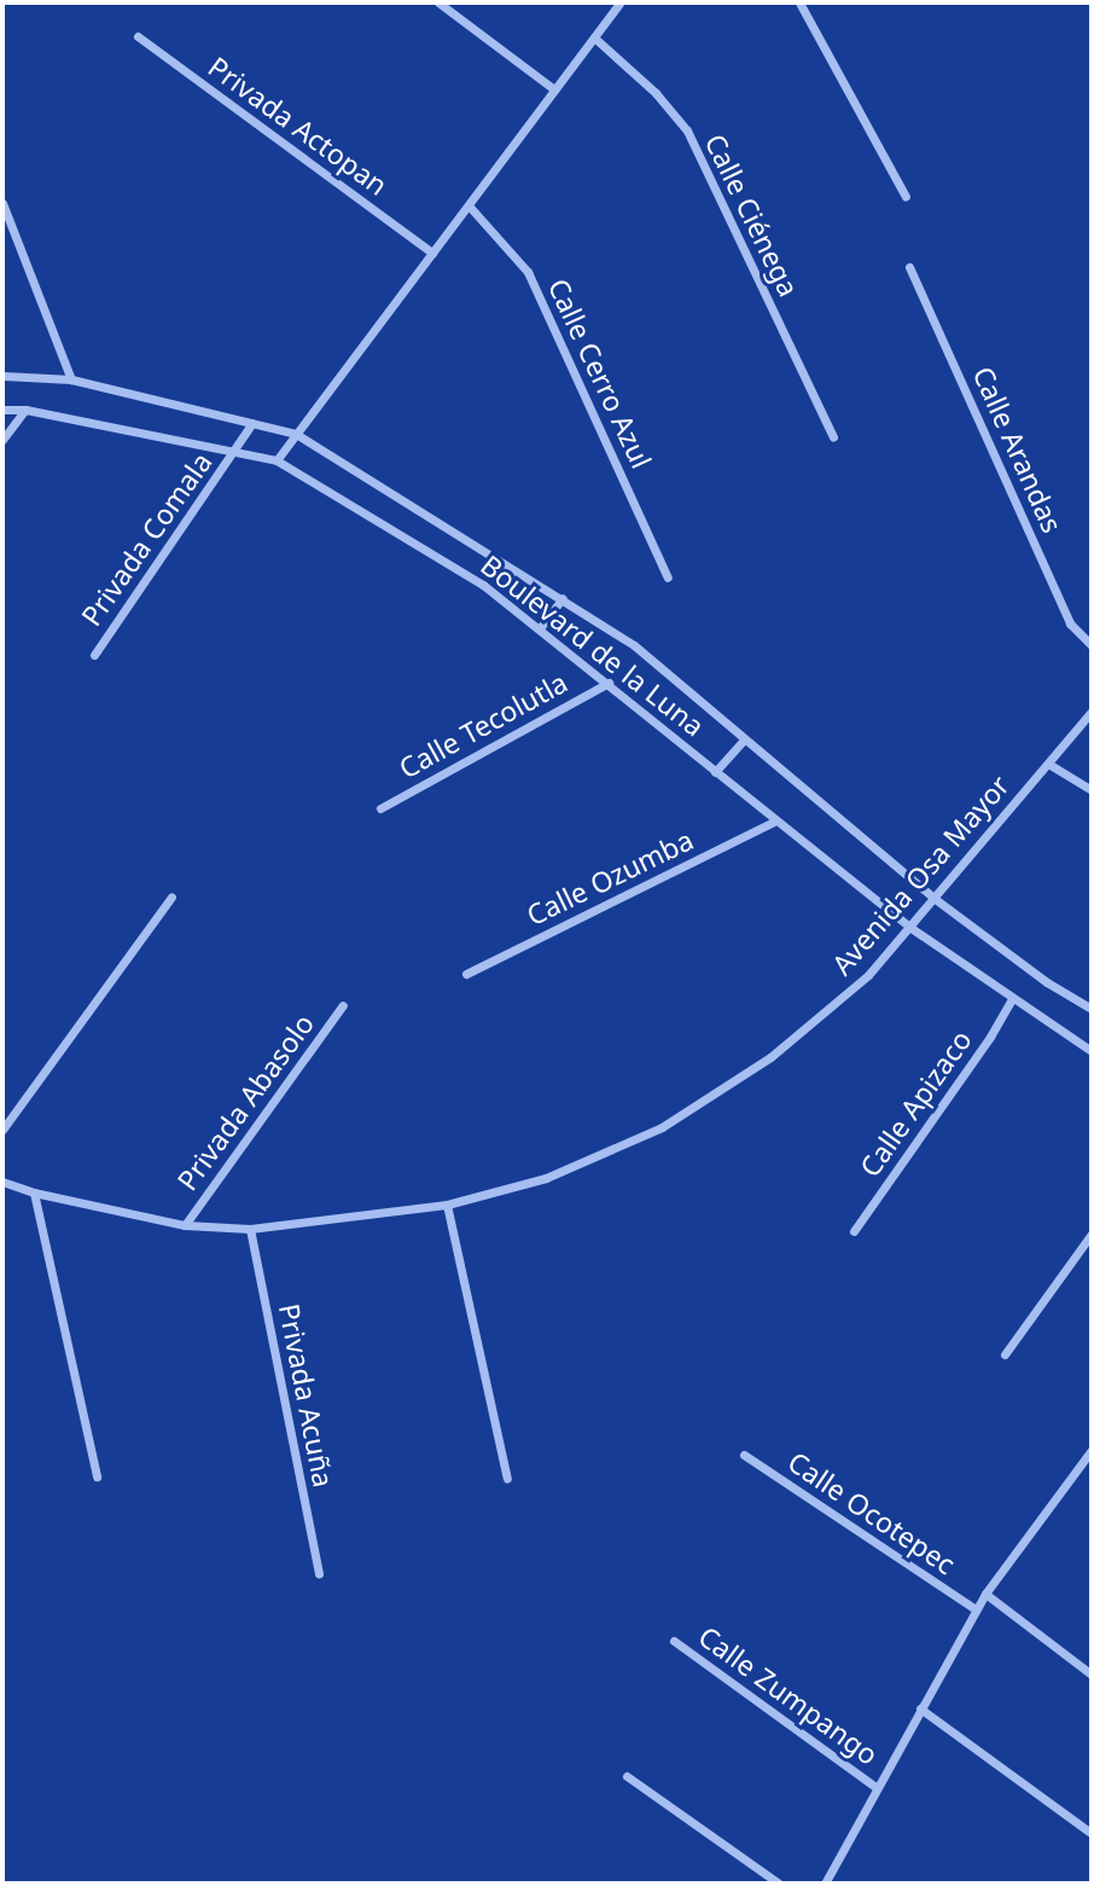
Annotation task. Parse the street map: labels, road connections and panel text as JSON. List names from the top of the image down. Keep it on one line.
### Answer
{"streets":{"street":["Privada Actopan","Calle Ciénega","Calle Cerro Azul","Calle Arandas","Privada Comala","Boulevard de la Luna","Calle Tecolutla","Avenida Osa Mayor","Calle Ozumba","Privada Abasolo","Calle Apizaco","Privada Acuña","Calle Ocotepec","Calle Zumpango"]},"crossings":[["Privada Comala","Boulevard de la Luna"],["Boulevard de la Luna","Calle Tecolutla"],["Boulevard de la Luna","Avenida Osa Mayor"],["Boulevard de la Luna","Calle Ozumba"],["Boulevard de la Luna","Calle Apizaco"],["Avenida Osa Mayor","Privada Abasolo"],["Avenida Osa Mayor","Privada Acuña"]]}
